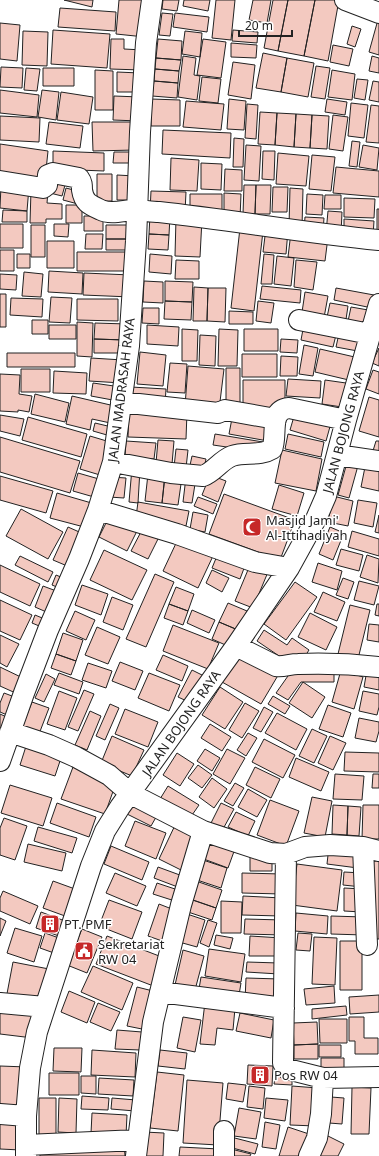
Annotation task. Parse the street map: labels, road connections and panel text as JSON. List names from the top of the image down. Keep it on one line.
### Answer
{"streets":{"street":["JALAN MADRASAH RAYA","JALAN BOJONG RAYA"]},"places":{"mosque":["Masjid Jami' Al-Ittihadiyah"],"building":["PT. PMF","Pos RW 04"],"public building":["Sekretariat RW 04"]},"scale_bar":"20 m"}
